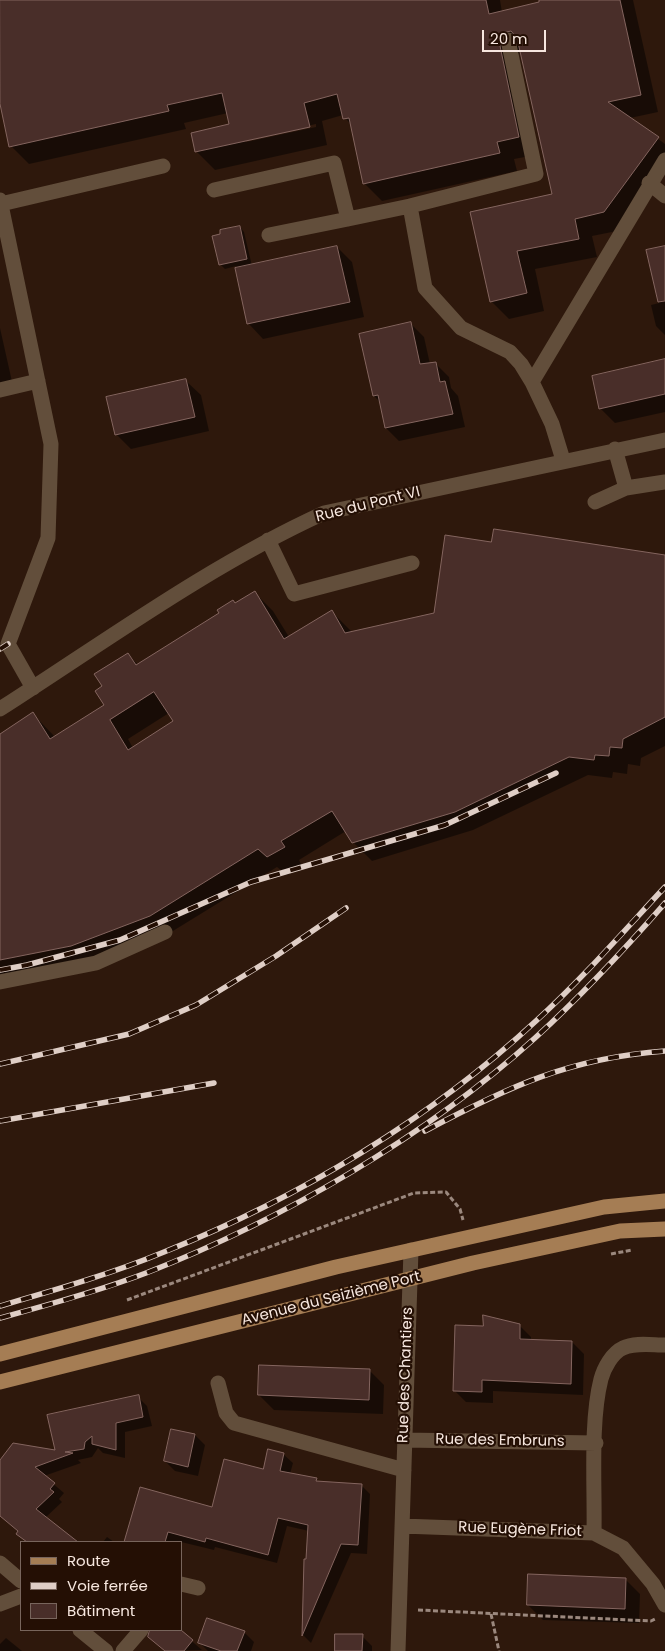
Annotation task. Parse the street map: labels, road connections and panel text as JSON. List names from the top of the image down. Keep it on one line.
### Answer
{"streets":{"main road":["Avenue du Seizième Port"],"street":["Rue du Pont VI","Rue des Chantiers","Rue des Embruns","Rue Eugène Friot"]},"crossings":[["Avenue du Seizième Port","Rue des Chantiers"],["Rue des Chantiers","Rue des Embruns"],["Rue des Chantiers","Rue Eugène Friot"]],"legend":["Route","Voie ferrée","Bâtiment"],"scale_bar":"20 m"}
